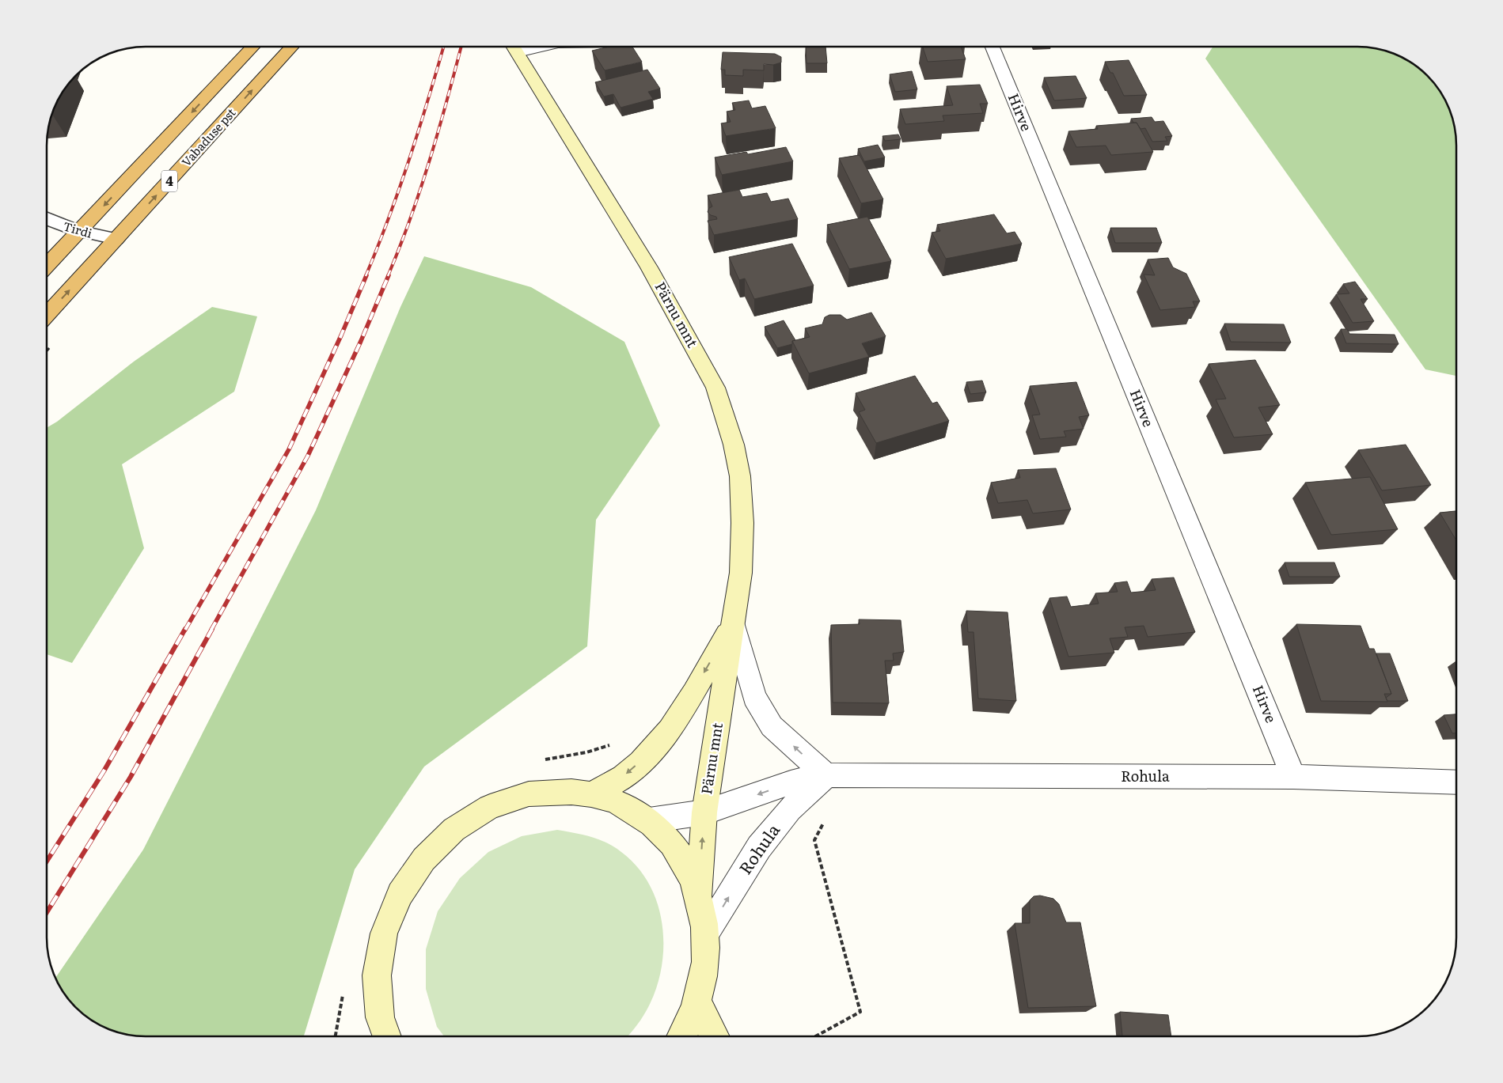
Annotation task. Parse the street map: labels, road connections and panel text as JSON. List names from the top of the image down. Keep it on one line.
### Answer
{"streets":{"highway":["Vabaduse pst","4"],"main road":["Pärnu mnt"],"street":["Hirve","Rohula"],"lane":["Tirdi"]},"crossings":[["Hirve","Rohula"],["Vabaduse pst","Tirdi"],["4","Tirdi"],["Pärnu mnt","Rohula"]]}
